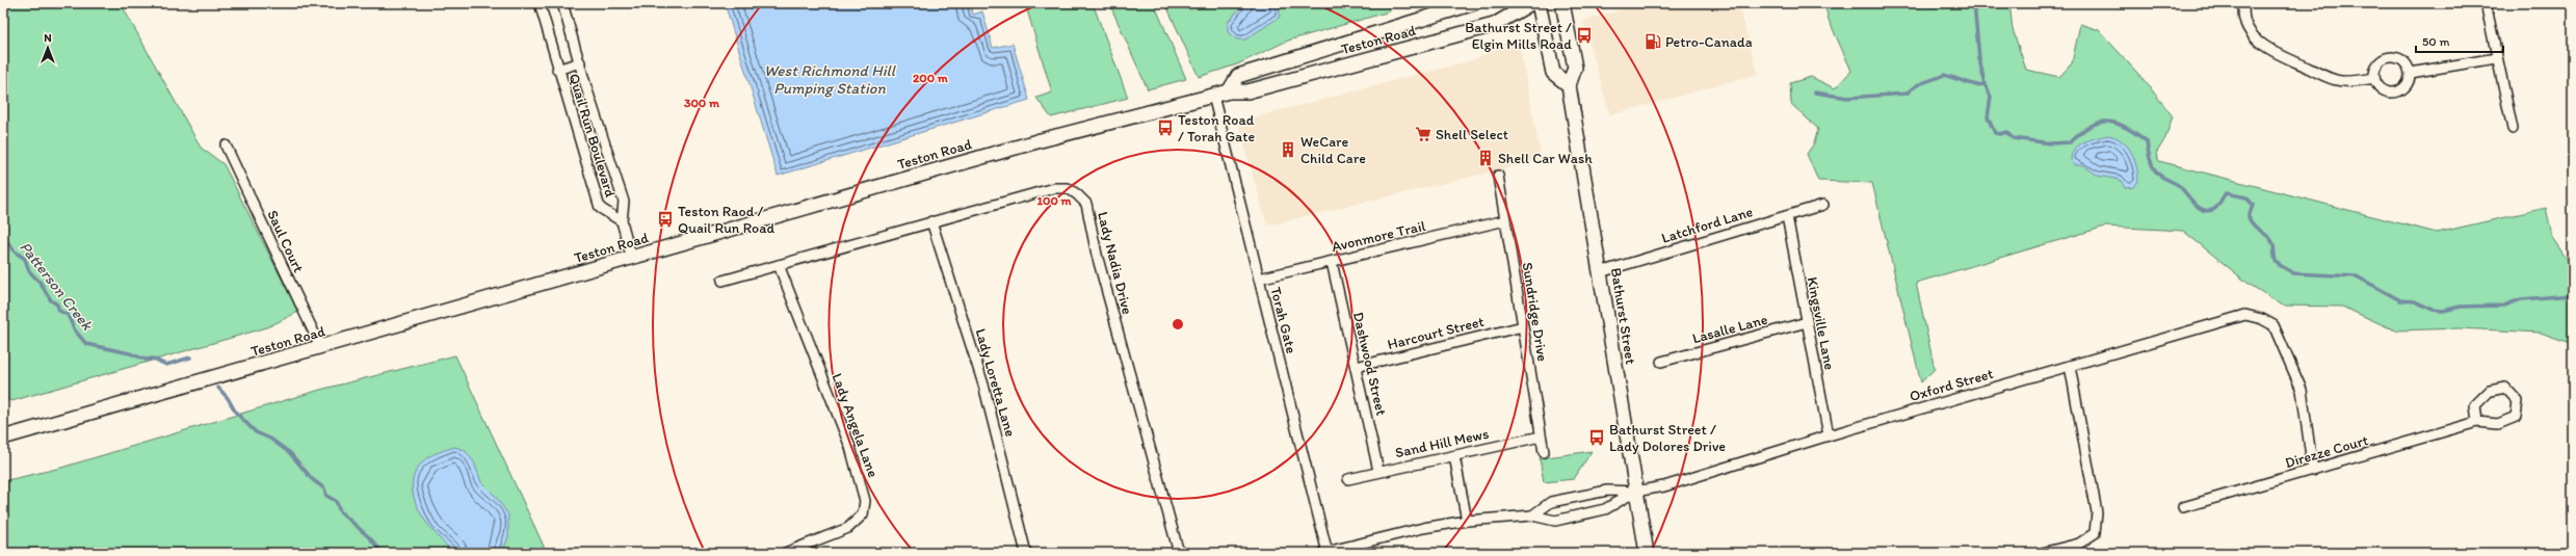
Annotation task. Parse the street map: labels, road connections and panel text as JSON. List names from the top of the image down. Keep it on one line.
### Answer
{"streets":{"main road":["Teston Road","Bathurst Street"],"street":["Quail Run Boulevard","Latchford Lane","Avonmore Trail","Saul Court","Lady Nadia Drive","Sundridge Drive","Torah Gate","Kingsville Lane","Lasalle Lane","Harcourt Street","Dashwood Street","Lady Loretta Lane","Oxford Street","Lady Angela Lane","Sand Hill Mews","Direzze Court"]},"crossings":[["Teston Road","Quail Run Boulevard"],["Teston Road","Saul Court"],["Teston Road","Torah Gate"],["Latchford Lane","Bathurst Street"],["Latchford Lane","Kingsville Lane"],["Avonmore Trail","Sundridge Drive"],["Avonmore Trail","Torah Gate"],["Avonmore Trail","Dashwood Street"],["Lady Nadia Drive","Lady Loretta Lane"],["Lady Nadia Drive","Lady Angela Lane"],["Sundridge Drive","Harcourt Street"],["Sundridge Drive","Sand Hill Mews"],["Bathurst Street","Oxford Street"],["Kingsville Lane","Lasalle Lane"],["Kingsville Lane","Oxford Street"],["Harcourt Street","Dashwood Street"],["Dashwood Street","Sand Hill Mews"],["Oxford Street","Direzze Court"]],"water":["West Richmond Hill Pumping Station","Patterson Creek"],"places":{"bus stop":["Bathurst Street / Elgin Mills Road","Teston Road / Torah Gate","Teston Raod / Quail Run Road","Bathurst Street / Lady Dolores Drive"],"fuel station":["Petro-Canada"],"supermarket":["Shell Select"],"building":["WeCare Child Care","Shell Car Wash"]},"scale_bar":"50 m","north":"top","rings":["200 m","300 m","100 m"]}
